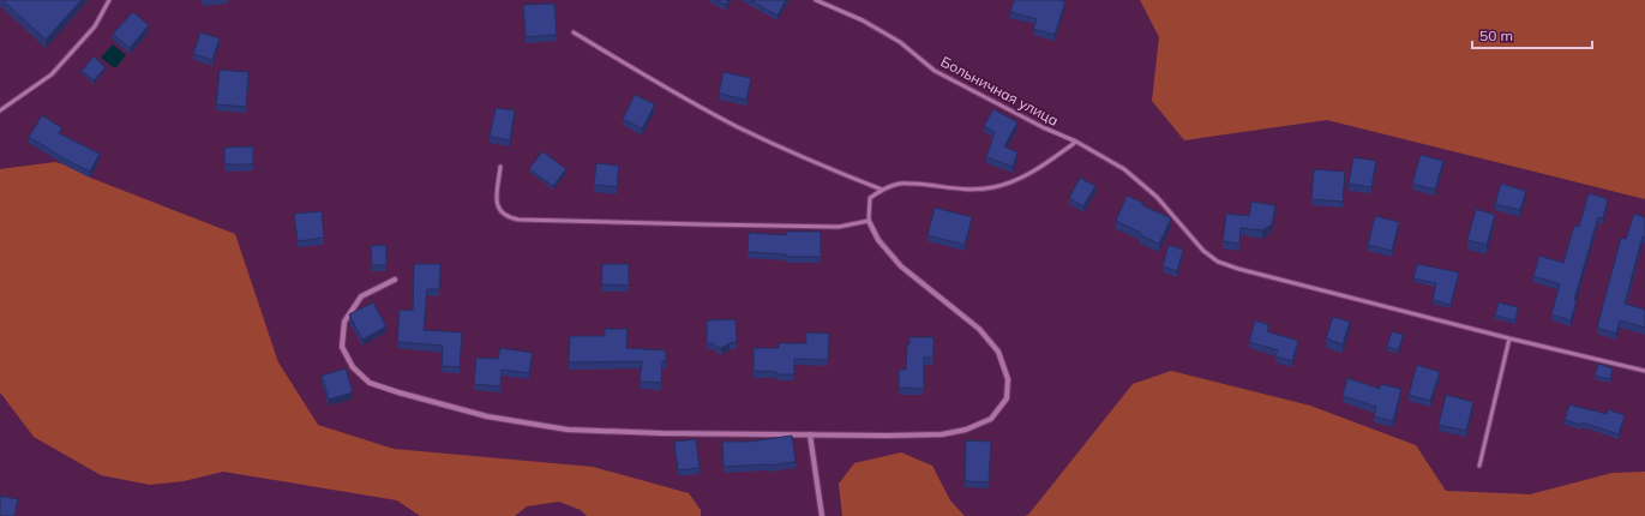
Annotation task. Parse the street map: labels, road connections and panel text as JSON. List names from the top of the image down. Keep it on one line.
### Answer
{"streets":{"lane":["Больничная улица"]},"scale_bar":"50 m"}
